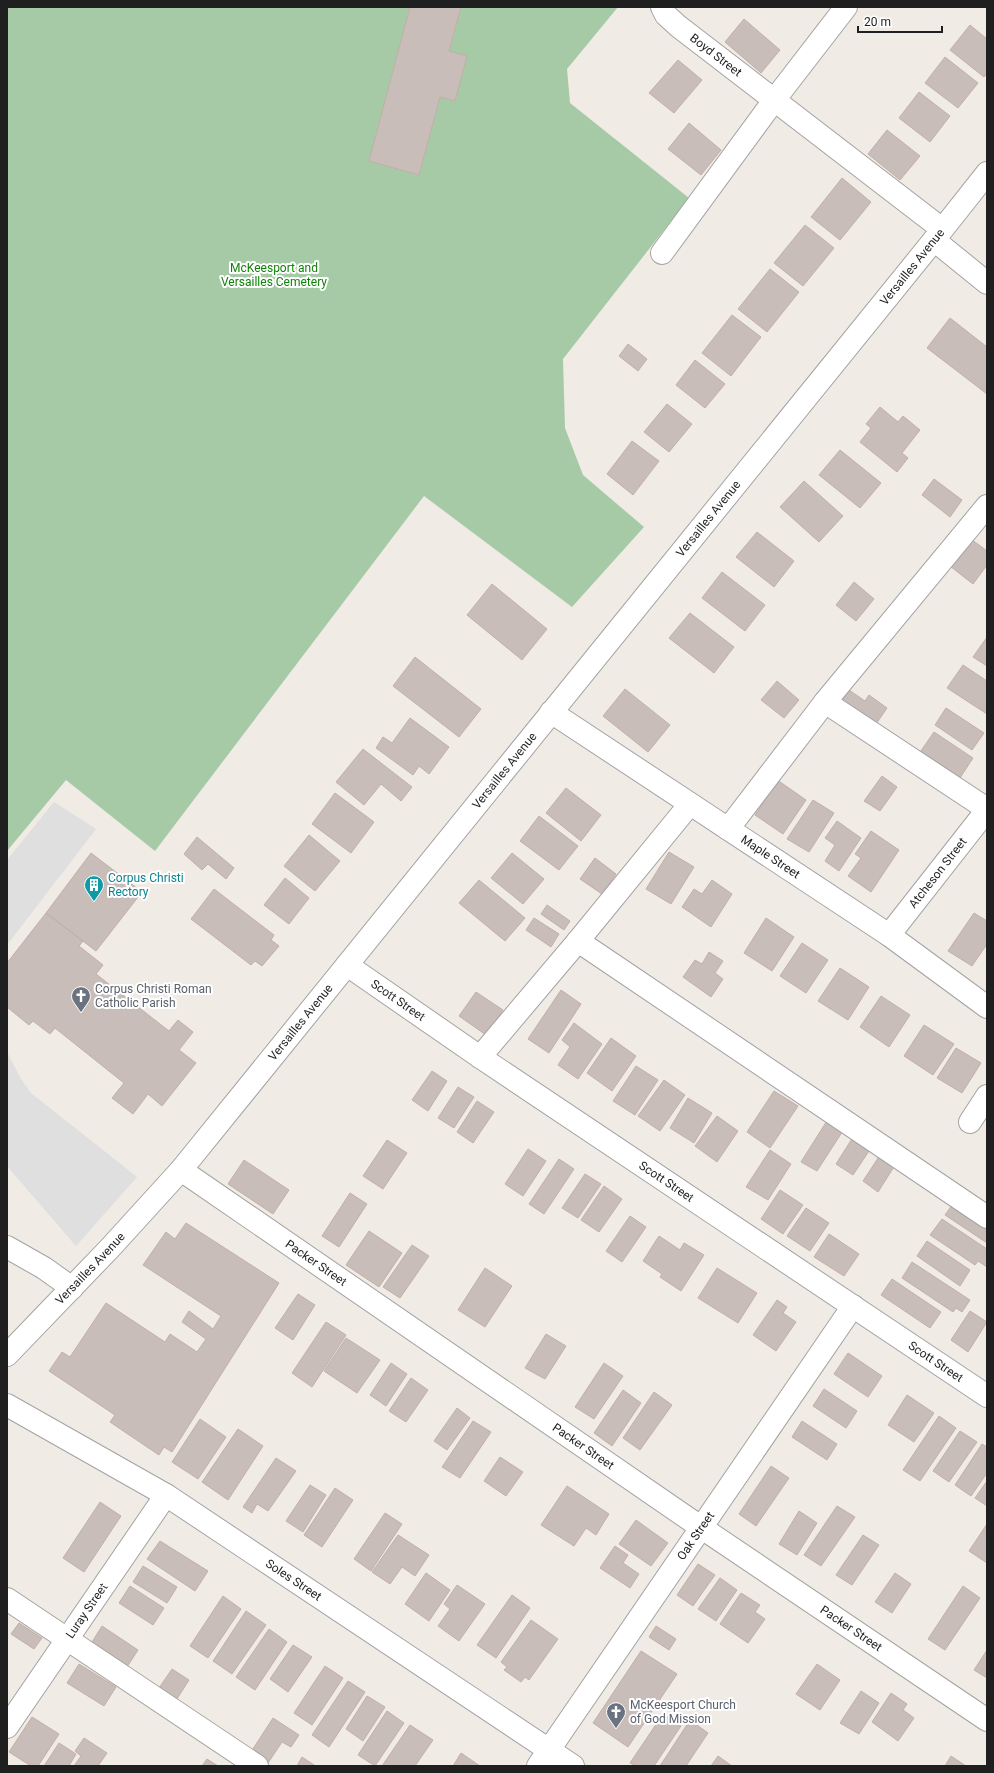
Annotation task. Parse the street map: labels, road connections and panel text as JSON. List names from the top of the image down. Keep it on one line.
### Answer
{"streets":{"street":["Boyd Street","Versailles Avenue","Maple Street","Atcheson Street","Scott Street","Packer Street","Oak Street","Soles Street","Luray Street"]},"crossings":[["Boyd Street","Versailles Avenue"],["Versailles Avenue","Maple Street"],["Versailles Avenue","Scott Street"],["Versailles Avenue","Packer Street"],["Maple Street","Atcheson Street"],["Scott Street","Oak Street"],["Packer Street","Oak Street"],["Oak Street","Soles Street"],["Soles Street","Luray Street"]],"parks":["McKeesport and Versailles Cemetery"],"places":{"building":["Corpus Christi Rectory"],"church":["Corpus Christi Roman Catholic Parish","McKeesport Church of God Mission"]},"scale_bar":"20 m"}
